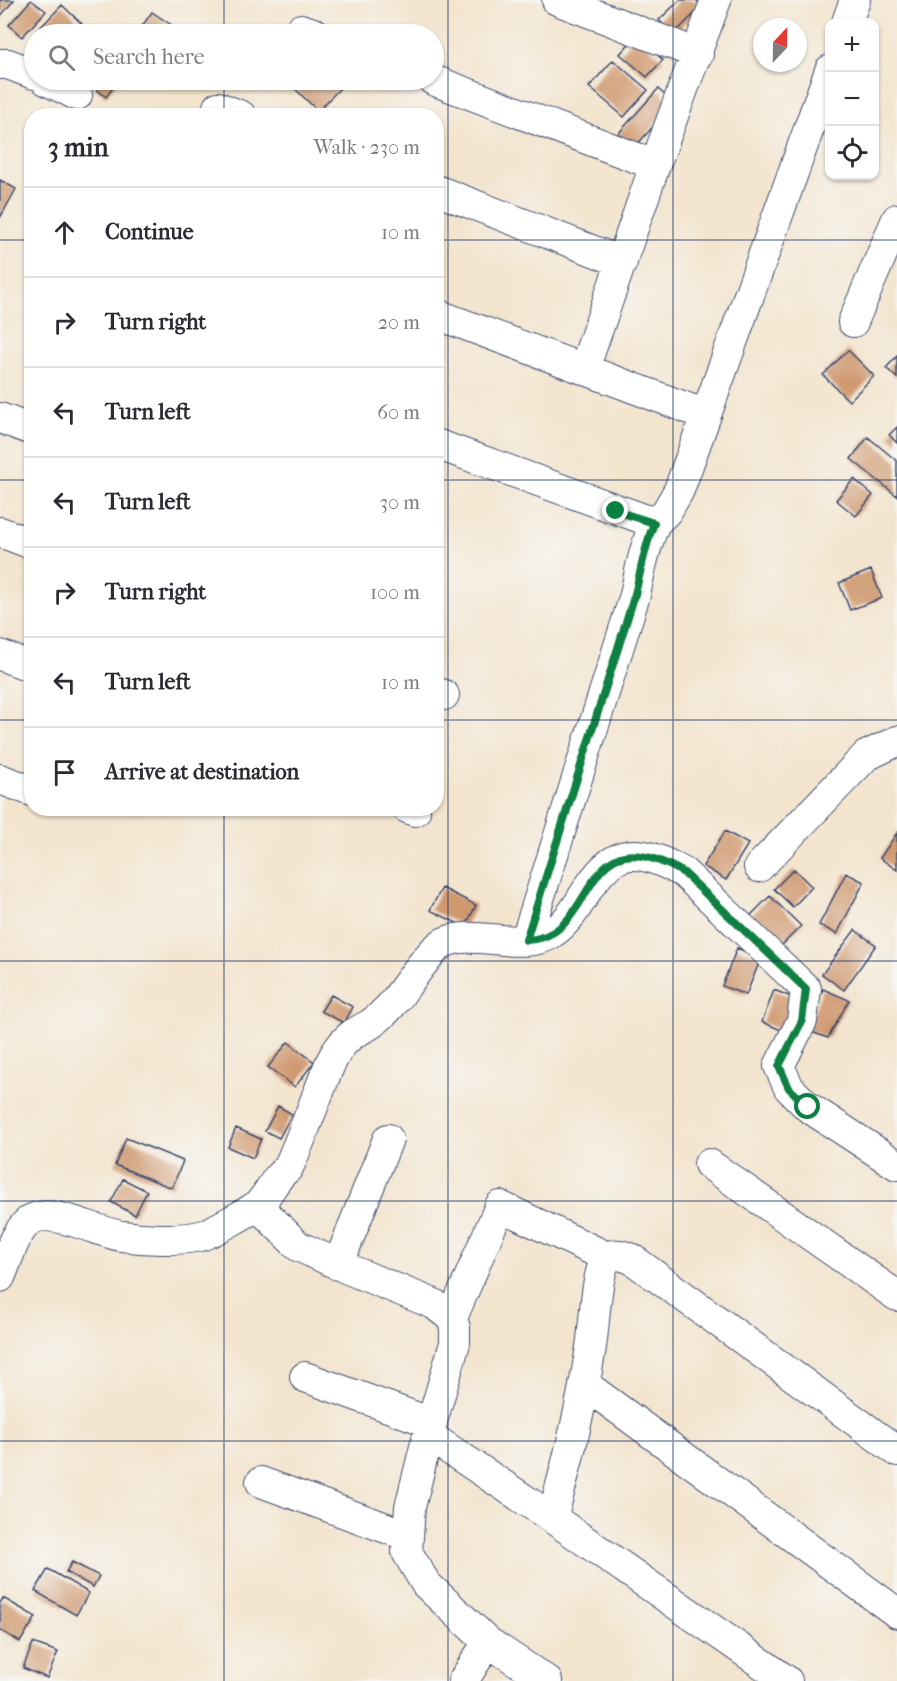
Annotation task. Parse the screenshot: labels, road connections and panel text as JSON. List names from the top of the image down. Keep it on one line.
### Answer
{"north":"top","page":{"map_buttons":["+","−"],"search":"Search here","heading":["3 min","Walk · 230 m"],"list":[["Continue","10 m"],["Turn right","20 m"],["Turn left","60 m"],["Turn left","30 m"],["Turn right","100 m"],["Turn left","10 m"],"Arrive at destination"]}}
